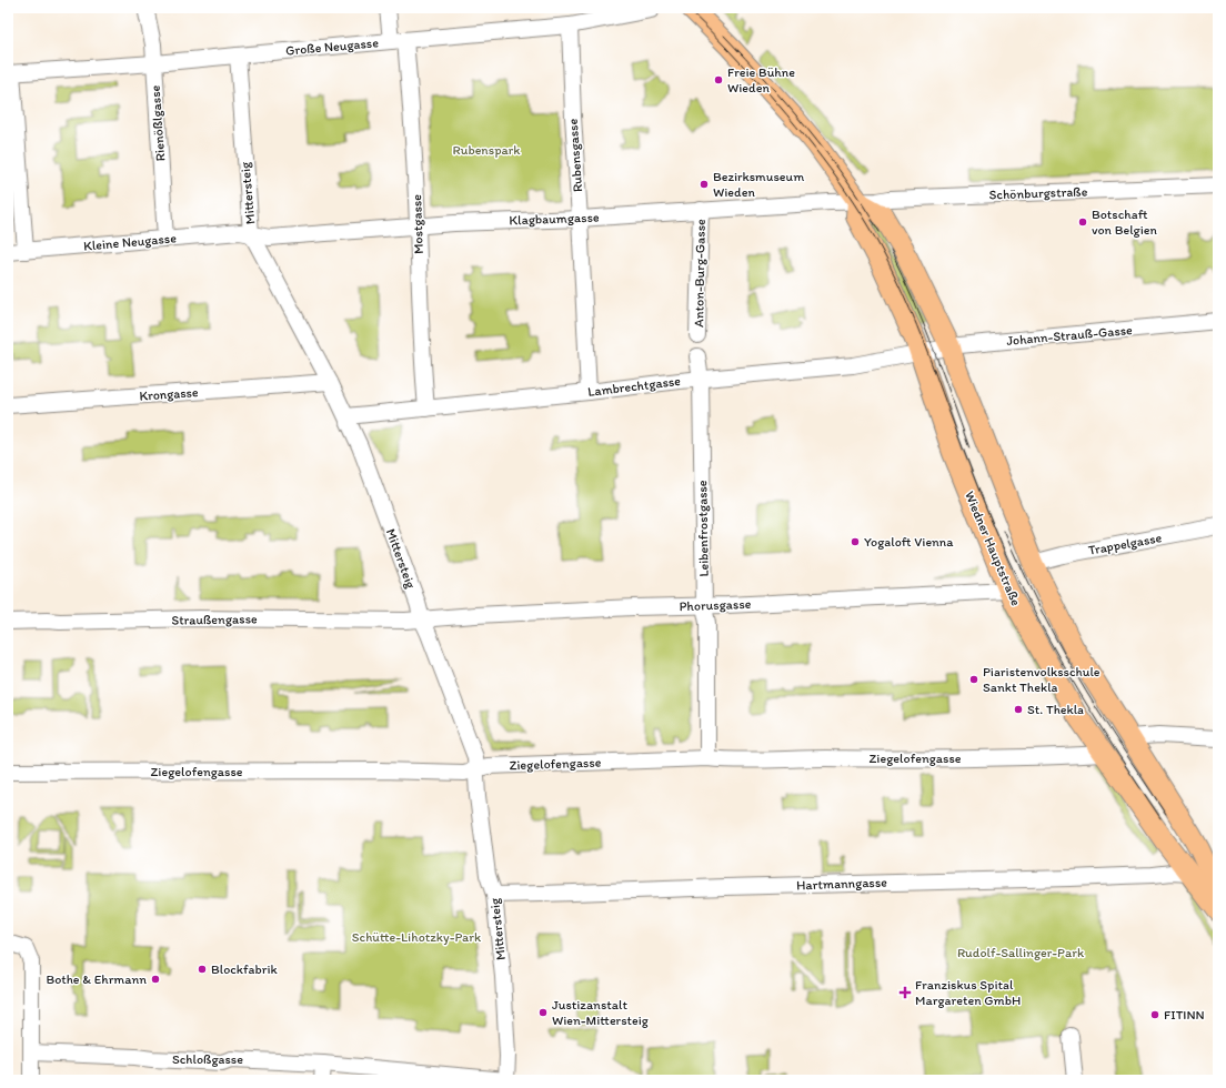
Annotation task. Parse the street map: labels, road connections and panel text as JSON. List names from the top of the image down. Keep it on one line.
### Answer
{"streets":{"main road":["Wiedner Hauptstraße"],"street":["Große Neugasse","Rienößlgasse","Rubensgasse","Mittersteig","Schönburgstraße","Klagbaumgasse","Mostgasse","Kleine Neugasse","Anton-Burg-Gasse","Johann-Strauß-Gasse","Lambrechtgasse","Krongasse","Leibenfrostgasse","Trappelgasse","Phorusgasse","Straußengasse","Ziegelofengasse","Hartmanngasse","Schloßgasse"]},"crossings":[["Große Neugasse","Rienößlgasse"],["Große Neugasse","Rubensgasse"],["Große Neugasse","Mittersteig"],["Große Neugasse","Mostgasse"],["Rienößlgasse","Kleine Neugasse"],["Rubensgasse","Klagbaumgasse"],["Rubensgasse","Lambrechtgasse"],["Mittersteig","Klagbaumgasse"],["Mittersteig","Kleine Neugasse"],["Mittersteig","Lambrechtgasse"],["Mittersteig","Krongasse"],["Mittersteig","Phorusgasse"],["Mittersteig","Straußengasse"],["Mittersteig","Ziegelofengasse"],["Mittersteig","Hartmanngasse"],["Mittersteig","Schloßgasse"],["Schönburgstraße","Klagbaumgasse"],["Schönburgstraße","Wiedner Hauptstraße"],["Klagbaumgasse","Mostgasse"],["Klagbaumgasse","Kleine Neugasse"],["Klagbaumgasse","Anton-Burg-Gasse"],["Klagbaumgasse","Wiedner Hauptstraße"],["Mostgasse","Lambrechtgasse"],["Johann-Strauß-Gasse","Lambrechtgasse"],["Johann-Strauß-Gasse","Wiedner Hauptstraße"],["Lambrechtgasse","Leibenfrostgasse"],["Lambrechtgasse","Wiedner Hauptstraße"],["Leibenfrostgasse","Phorusgasse"],["Leibenfrostgasse","Ziegelofengasse"],["Wiedner Hauptstraße","Phorusgasse"],["Wiedner Hauptstraße","Ziegelofengasse"],["Wiedner Hauptstraße","Hartmanngasse"],["Phorusgasse","Straußengasse"]],"parks":["Rubenspark","Schütte-Lihotzky-Park","Rudolf-Sallinger-Park"],"places":{"other":["Freie Bühne Wieden","Bezirksmuseum Wieden","Botschaft von Belgien","Yogaloft Vienna","Piaristenvolksschule Sankt Thekla","St. Thekla","Blockfabrik","Bothe & Ehrmann","Justizanstalt Wien-Mittersteig","FITINN"],"health":["Franziskus Spital Margareten GmbH"]}}
